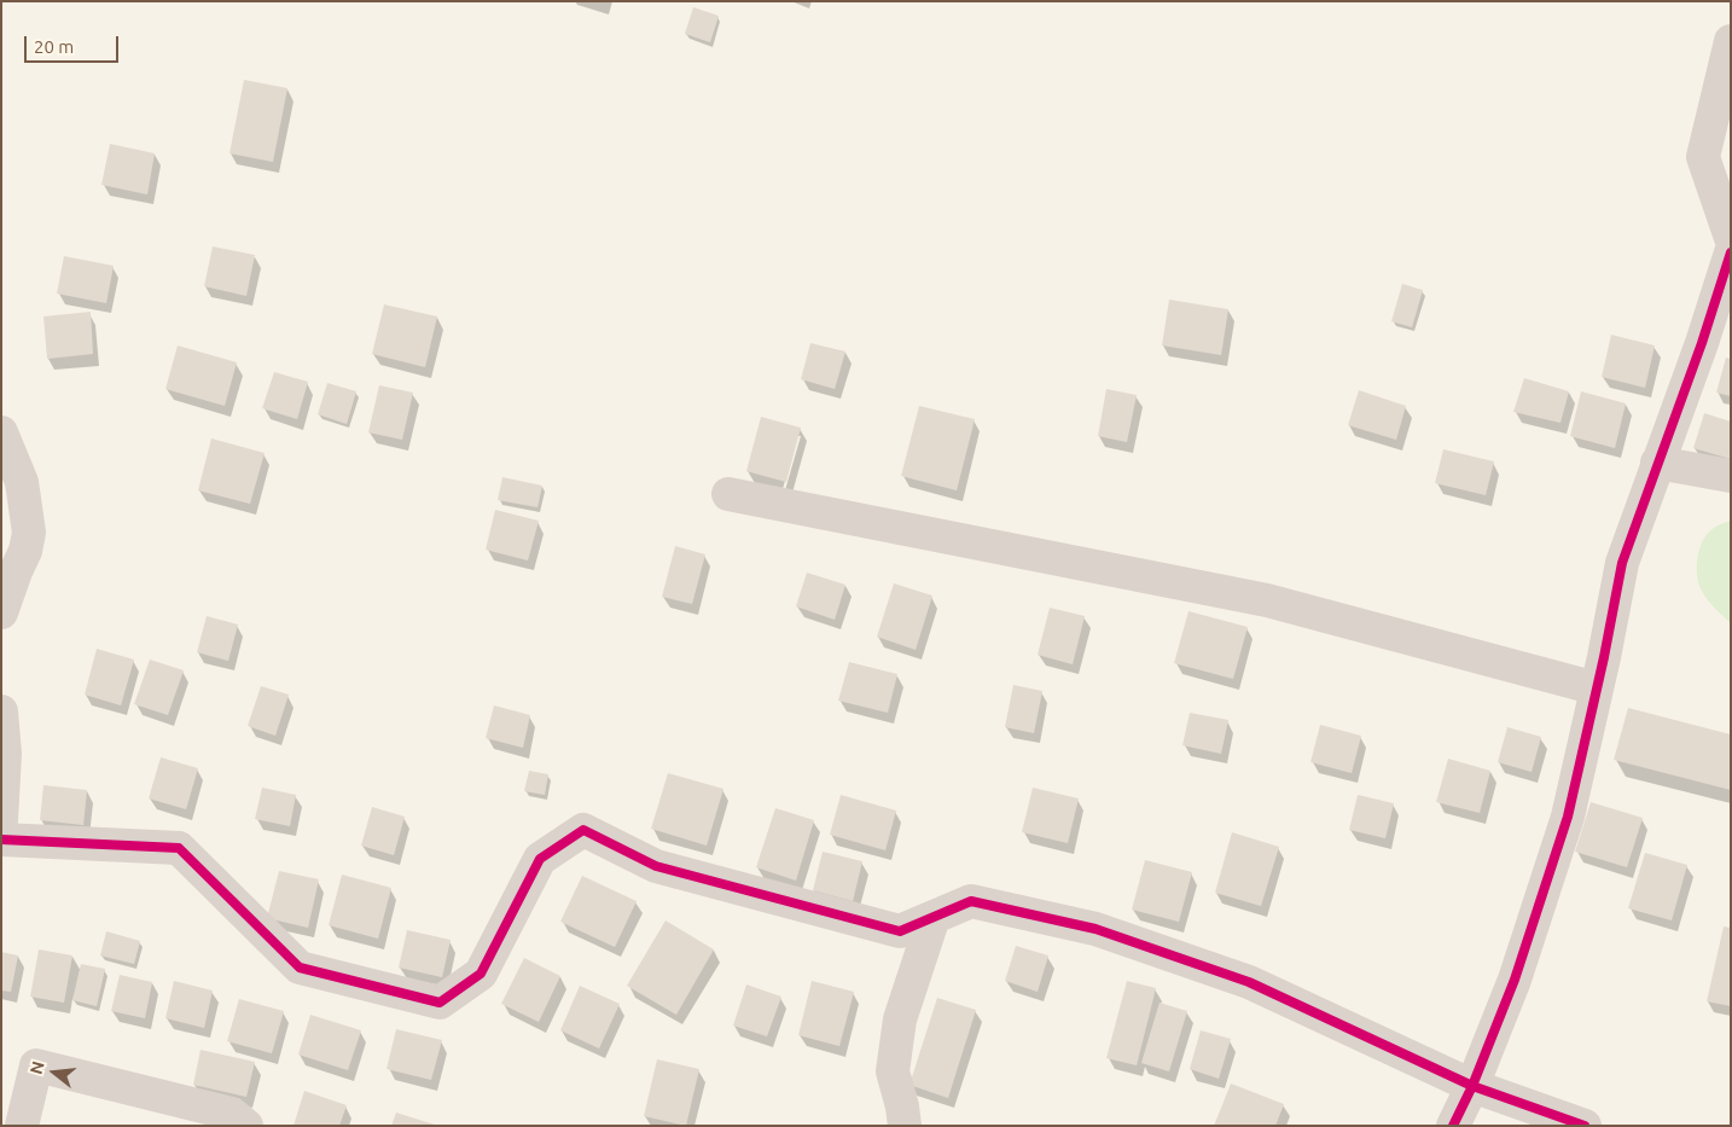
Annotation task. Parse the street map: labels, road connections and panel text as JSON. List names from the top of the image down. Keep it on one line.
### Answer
{"scale_bar":"20 m","north":"left"}
